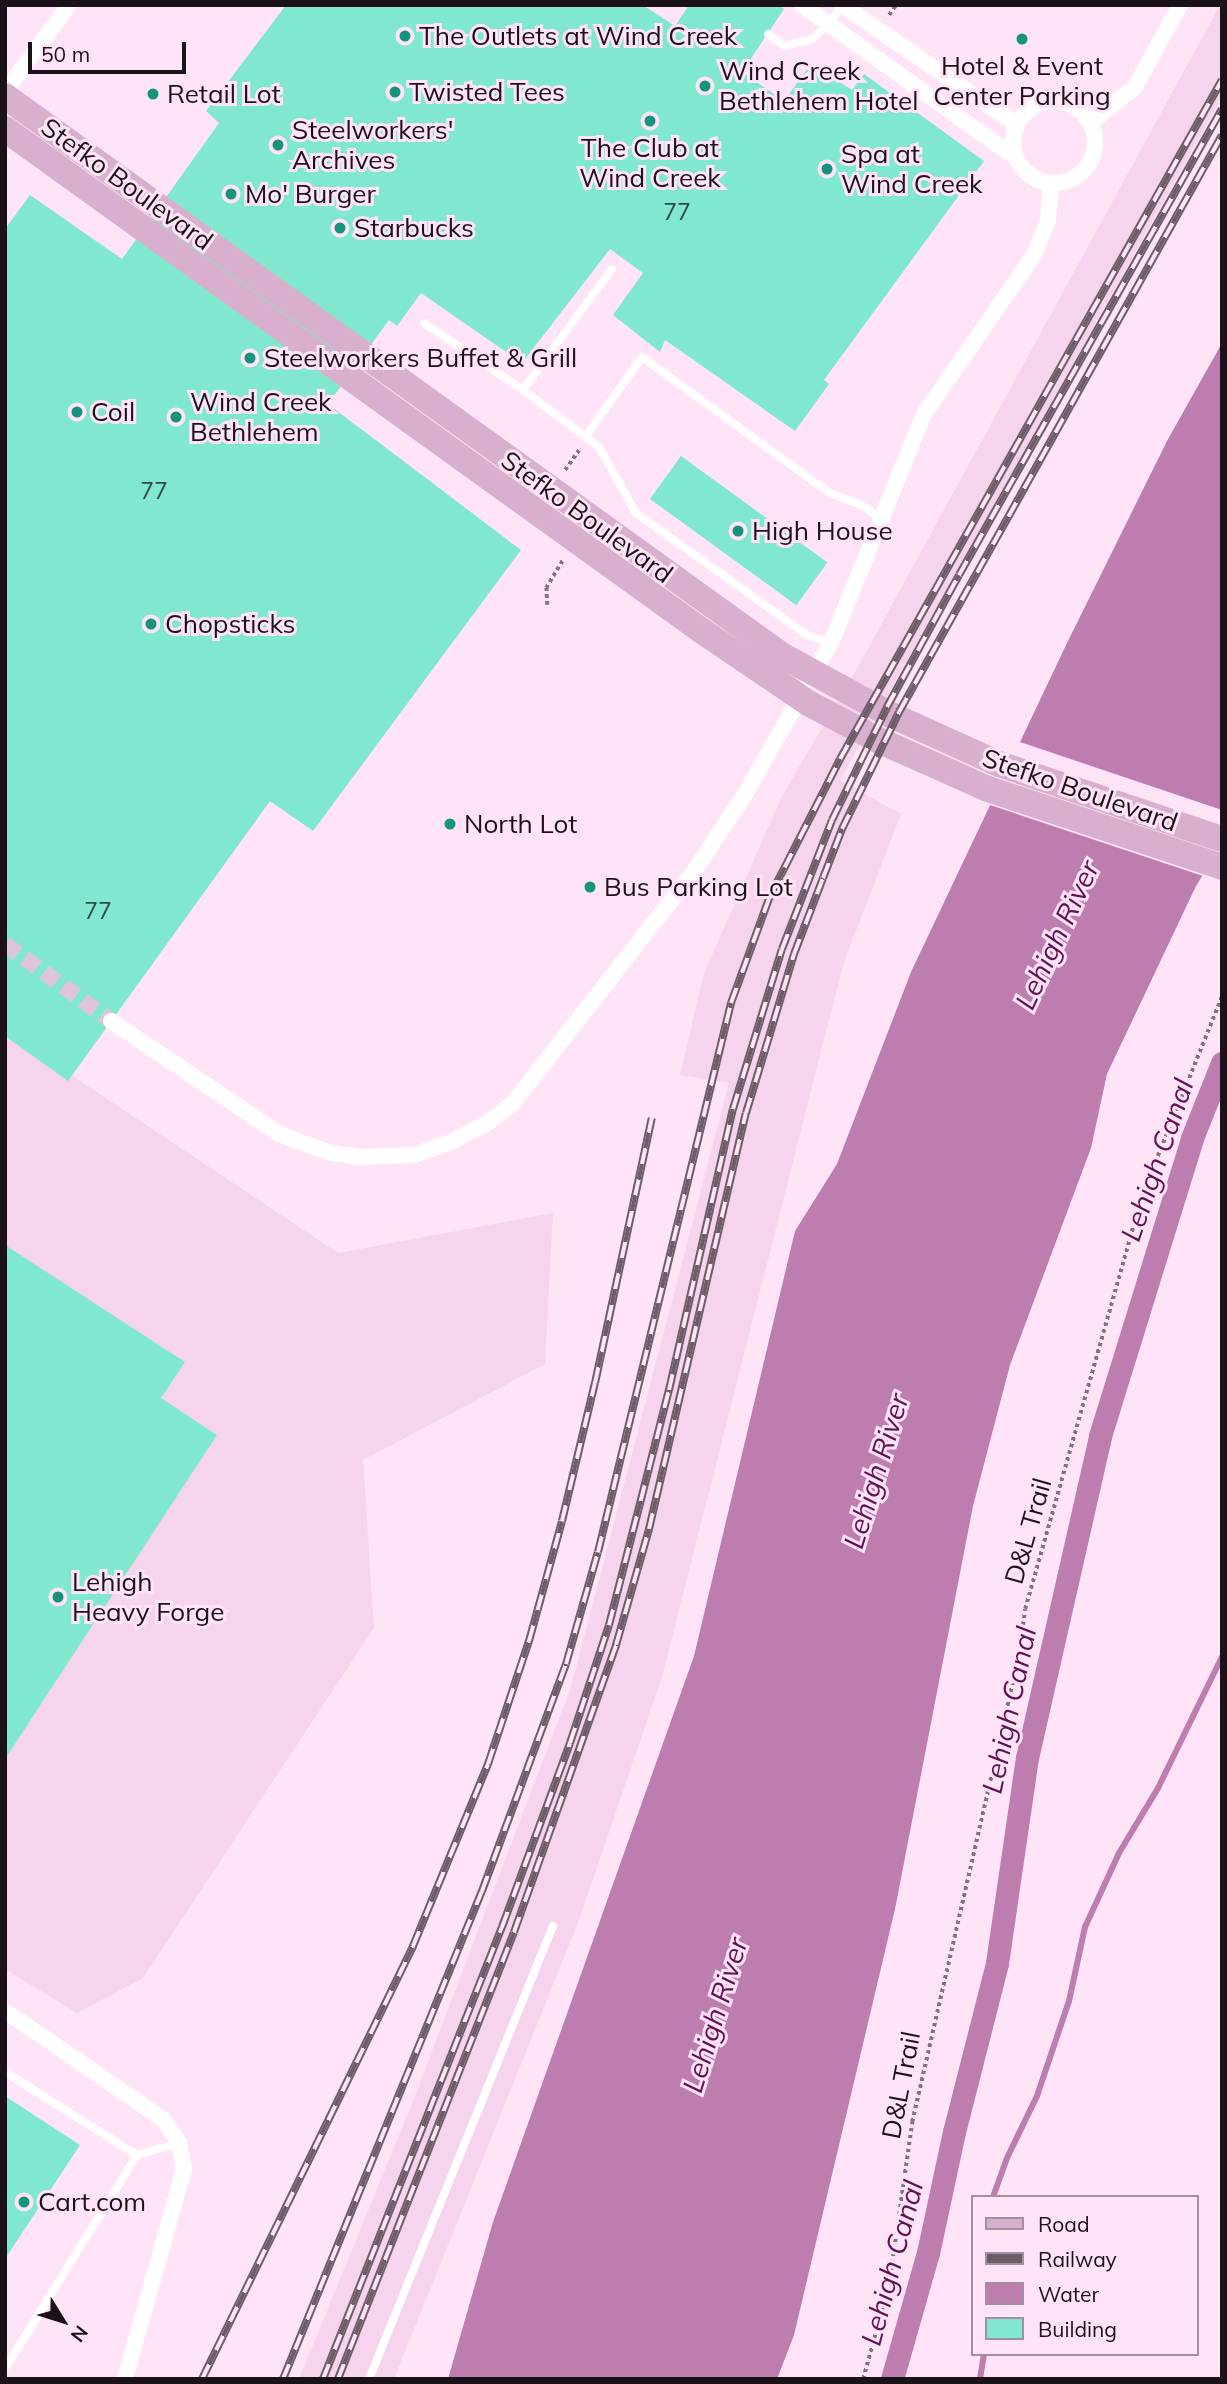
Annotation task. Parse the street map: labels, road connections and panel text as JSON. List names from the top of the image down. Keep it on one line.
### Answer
{"streets":{"main road":["Stefko Boulevard"],"path":["D&L Trail"]},"water":["Lehigh River","Lehigh Canal"],"places":["The Outlets at Wind Creek","Hotel & Event Center Parking","Wind Creek Bethlehem Hotel","Twisted Tees","Retail Lot","The Club at Wind Creek","Steelworkers' Archives","Spa at Wind Creek","Mo' Burger","Starbucks","Steelworkers Buffet & Grill","Coil","Wind Creek Bethlehem","High House","Chopsticks","North Lot","Bus Parking Lot","Lehigh Heavy Forge","Cart.com"],"house_numbers":["77","77","77"],"legend":["Road","Railway","Water","Building"],"scale_bar":"50 m","north":"bottom right"}
